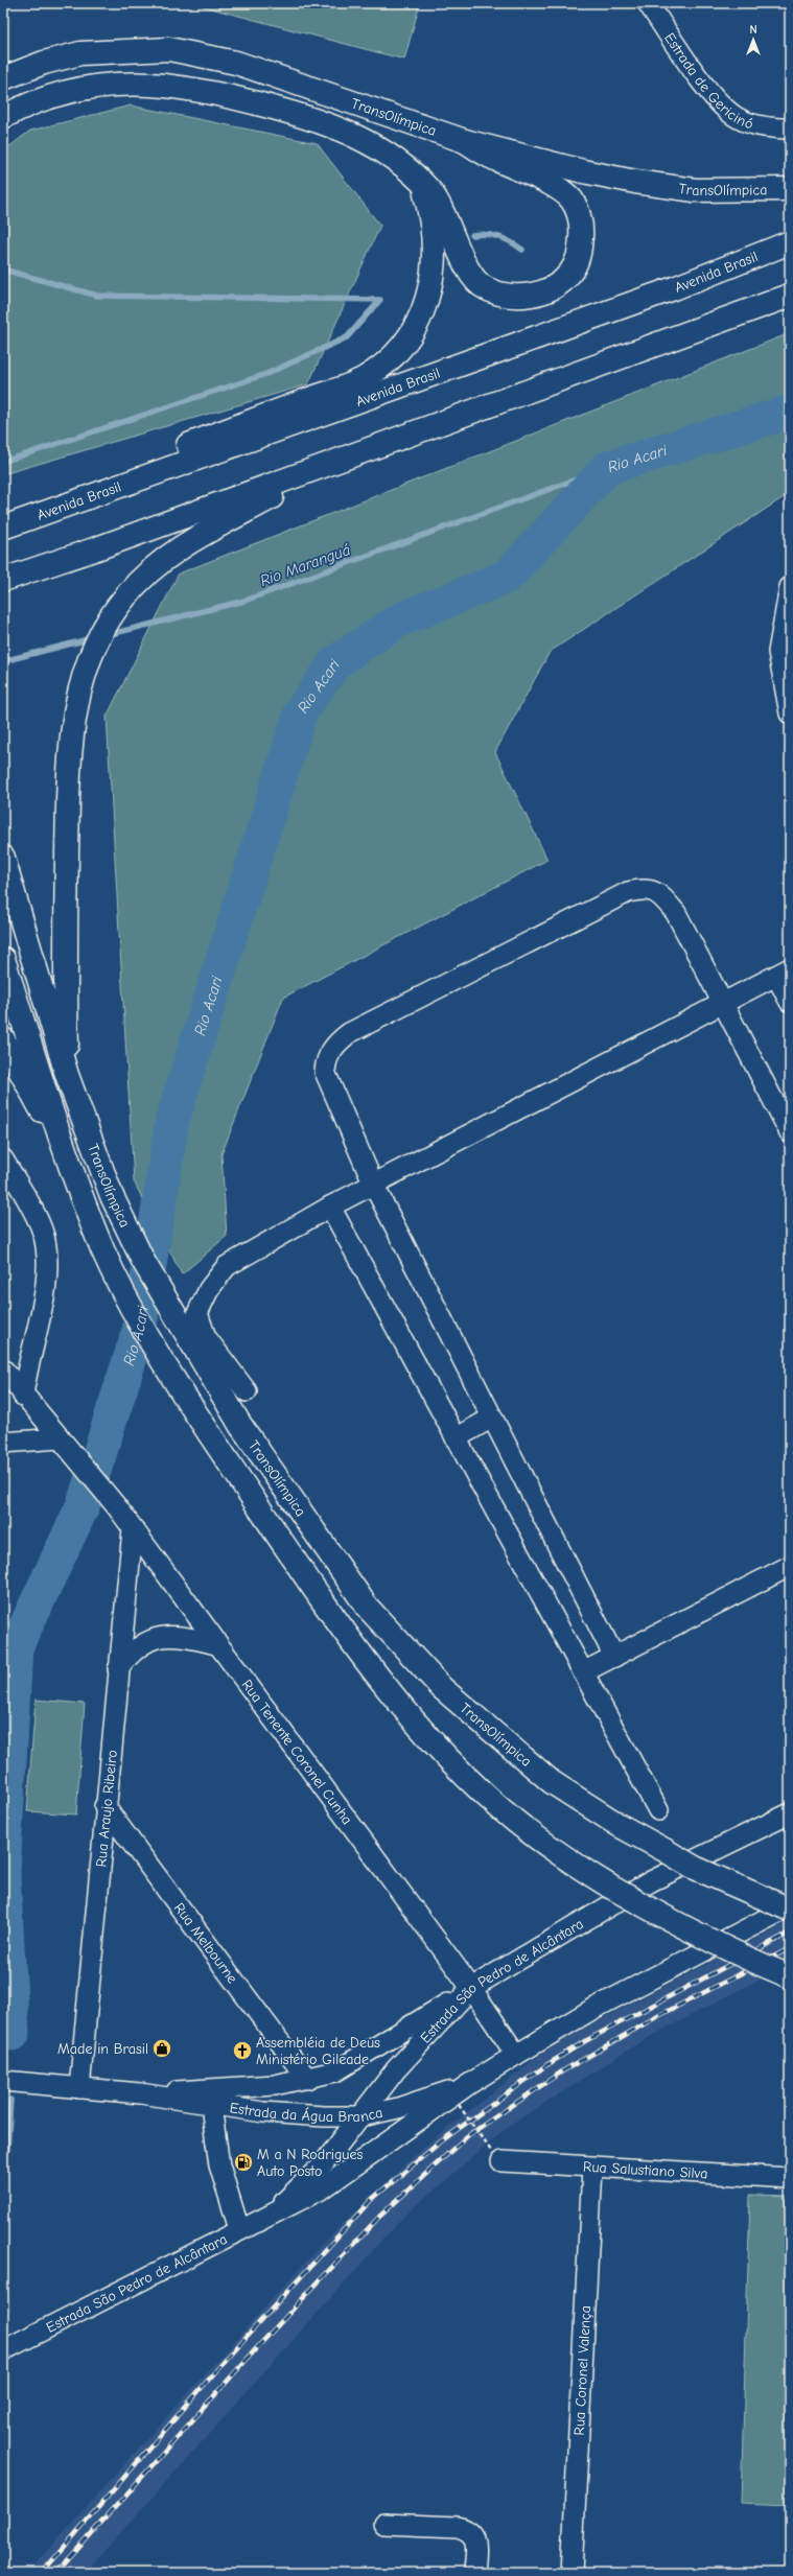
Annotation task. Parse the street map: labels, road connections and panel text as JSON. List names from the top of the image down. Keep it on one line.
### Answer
{"streets":{"highway":["TransOlímpica","Avenida Brasil"],"street":["Estrada de Gericinó","Rua Tenente Coronel Cunha","Rua Araujo Ribeiro","Rua Melbourne","Estrada São Pedro de Alcântara","Estrada da Água Branca","Rua Salustiano Silva","Rua Coronel Valença"]},"crossings":[["Rua Tenente Coronel Cunha","Rua Araujo Ribeiro"],["Rua Tenente Coronel Cunha","Estrada São Pedro de Alcântara"],["Rua Tenente Coronel Cunha","Estrada da Água Branca"],["Rua Araujo Ribeiro","Rua Melbourne"],["Rua Araujo Ribeiro","Estrada da Água Branca"],["Rua Melbourne","Estrada da Água Branca"],["Estrada São Pedro de Alcântara","Estrada da Água Branca"],["Rua Salustiano Silva","Rua Coronel Valença"]],"water":["Rio Acari","Rio Maranguá"],"places":{"shop":["Made in Brasil"],"church":["Assembléia de Deus Ministério Gileade"],"fuel station":["M a N Rodrigues Auto Posto"]},"north":"top"}
